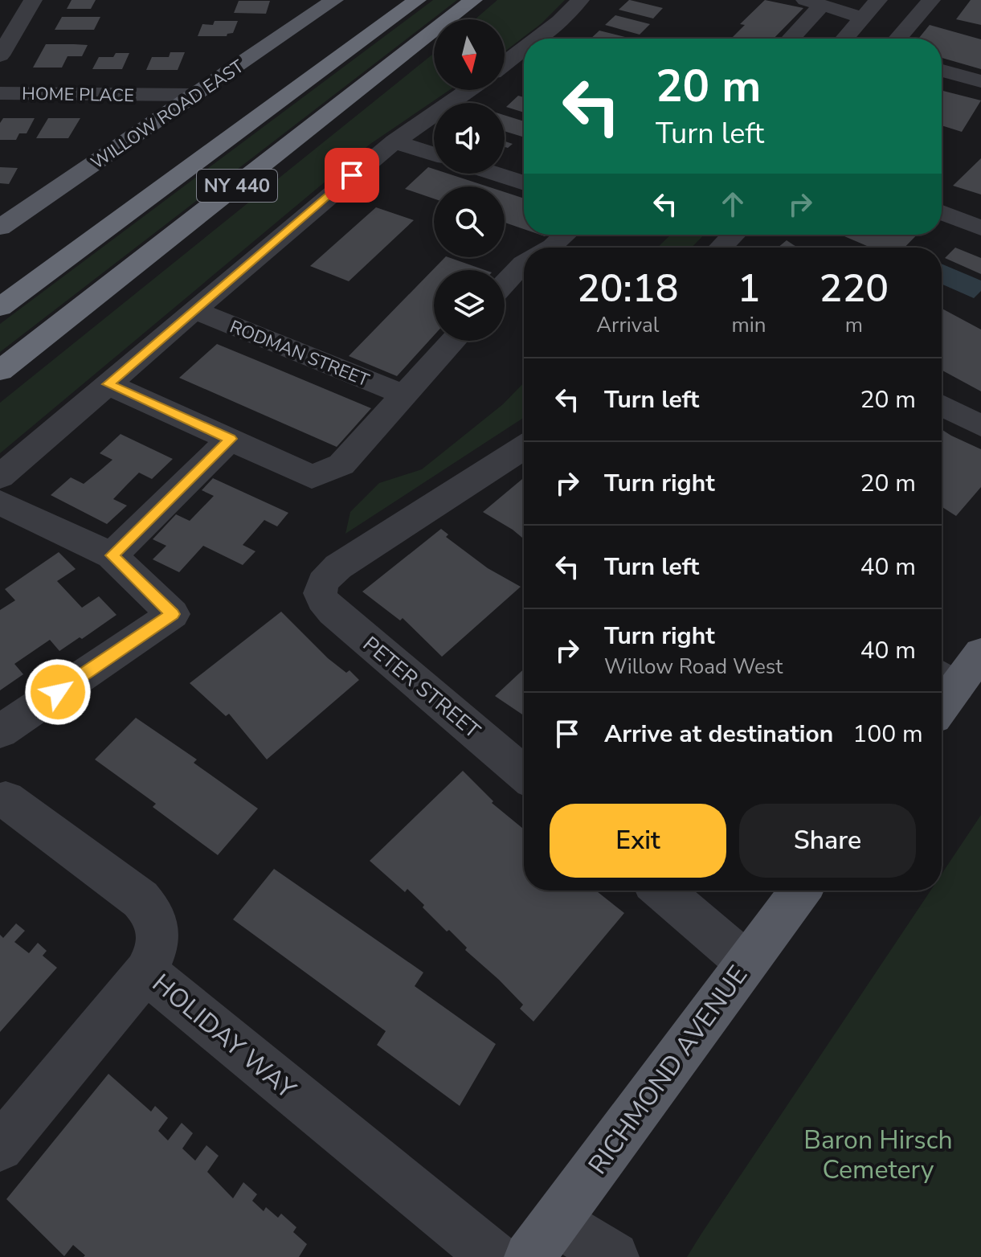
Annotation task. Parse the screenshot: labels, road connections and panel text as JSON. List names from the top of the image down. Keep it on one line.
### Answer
{"streets":{"highway":["NY 440"],"main road":["WILLOW ROAD EAST","RICHMOND AVENUE"],"street":["HOME PLACE","RODMAN STREET","PETER STREET","HOLIDAY WAY"]},"crossings":[["HOME PLACE","WILLOW ROAD EAST"]],"parks":["Baron Hirsch Cemetery"],"north":"bottom","page":{"turn":["20 m","Turn left"],"eta":["20:18","Arrival","1","min","220","m"],"list":[{"name":"Turn left","value":"20 m"},{"name":"Turn right","value":"20 m"},{"name":"Turn left","value":"40 m"},{"name":"Turn right","note":"Willow Road West","value":"40 m"},{"name":"Arrive at destination","value":"100 m"}],"buttons":["Exit","Share"]}}
